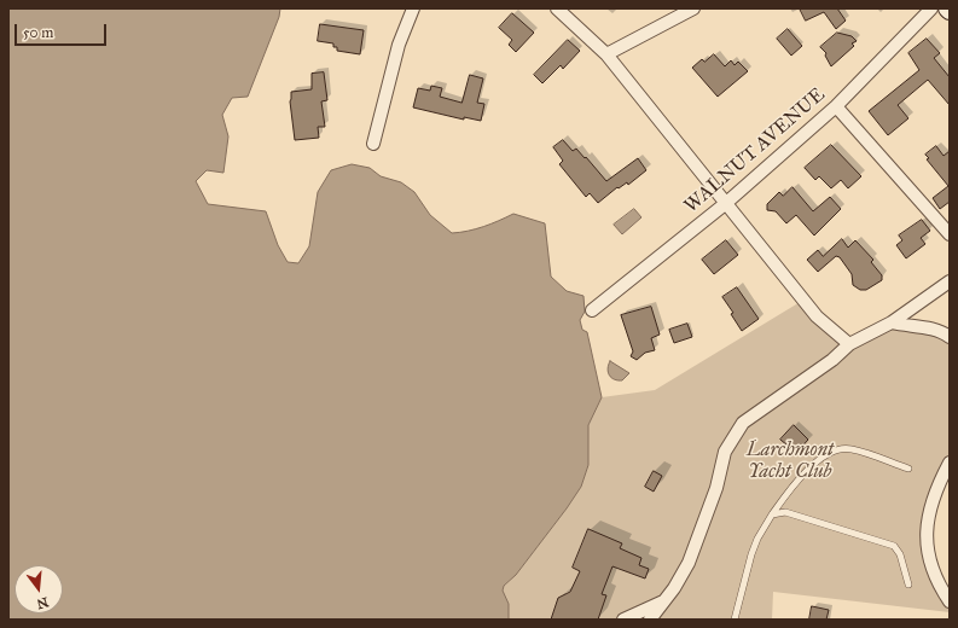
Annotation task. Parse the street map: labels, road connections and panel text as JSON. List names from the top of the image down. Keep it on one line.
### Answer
{"streets":{"street":["WALNUT AVENUE"]},"parks":["Larchmont Yacht Club"],"scale_bar":"50 m","north":"bottom"}
